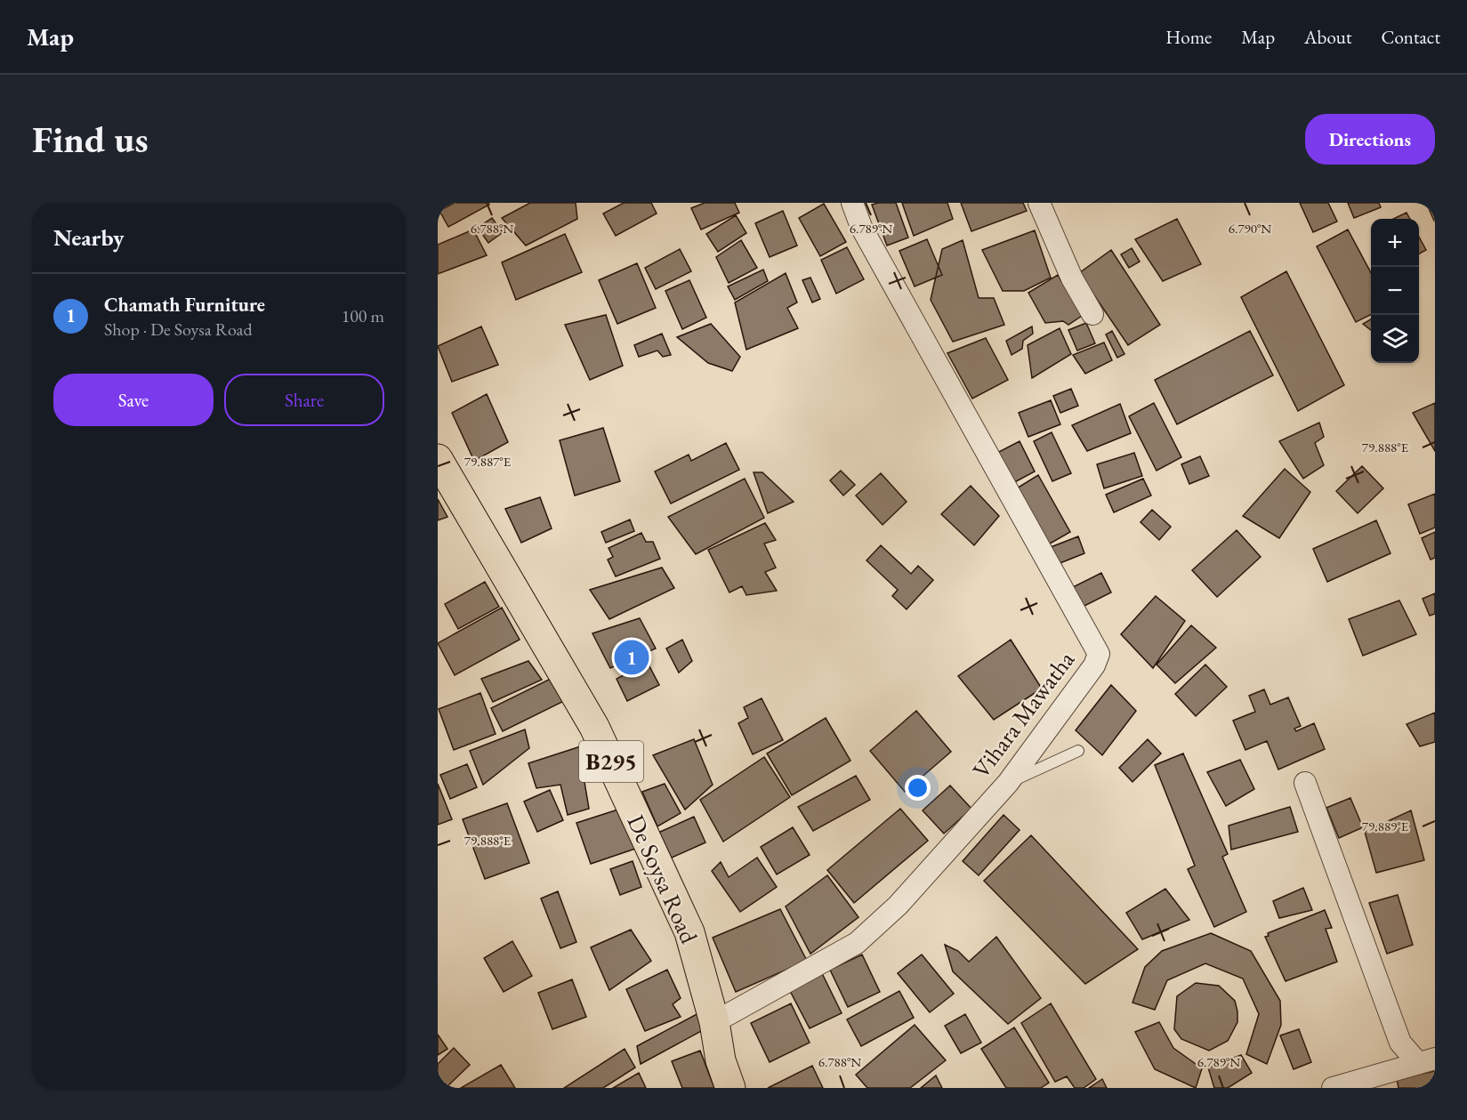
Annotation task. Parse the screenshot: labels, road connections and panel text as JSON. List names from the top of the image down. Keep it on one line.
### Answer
{"streets":{"main road":["B295","De Soysa Road"],"street":["Vihara Mawatha"]},"crossings":[["Vihara Mawatha","De Soysa Road"]],"page":{"header":"Map","nav":["Home","Map","About","Contact"],"buttons":["Directions",["Save","Share"]],"title":"Find us","heading":"Nearby","map_buttons":["+","−"],"list":[{"mark":"1","name":"Chamath Furniture","note":"Shop · De Soysa Road","value":"100 m"}],"pins":"1"},"coordinates":["6.788°N","6.789°N","6.790°N","79.888°E","79.887°E","79.889°E"]}
